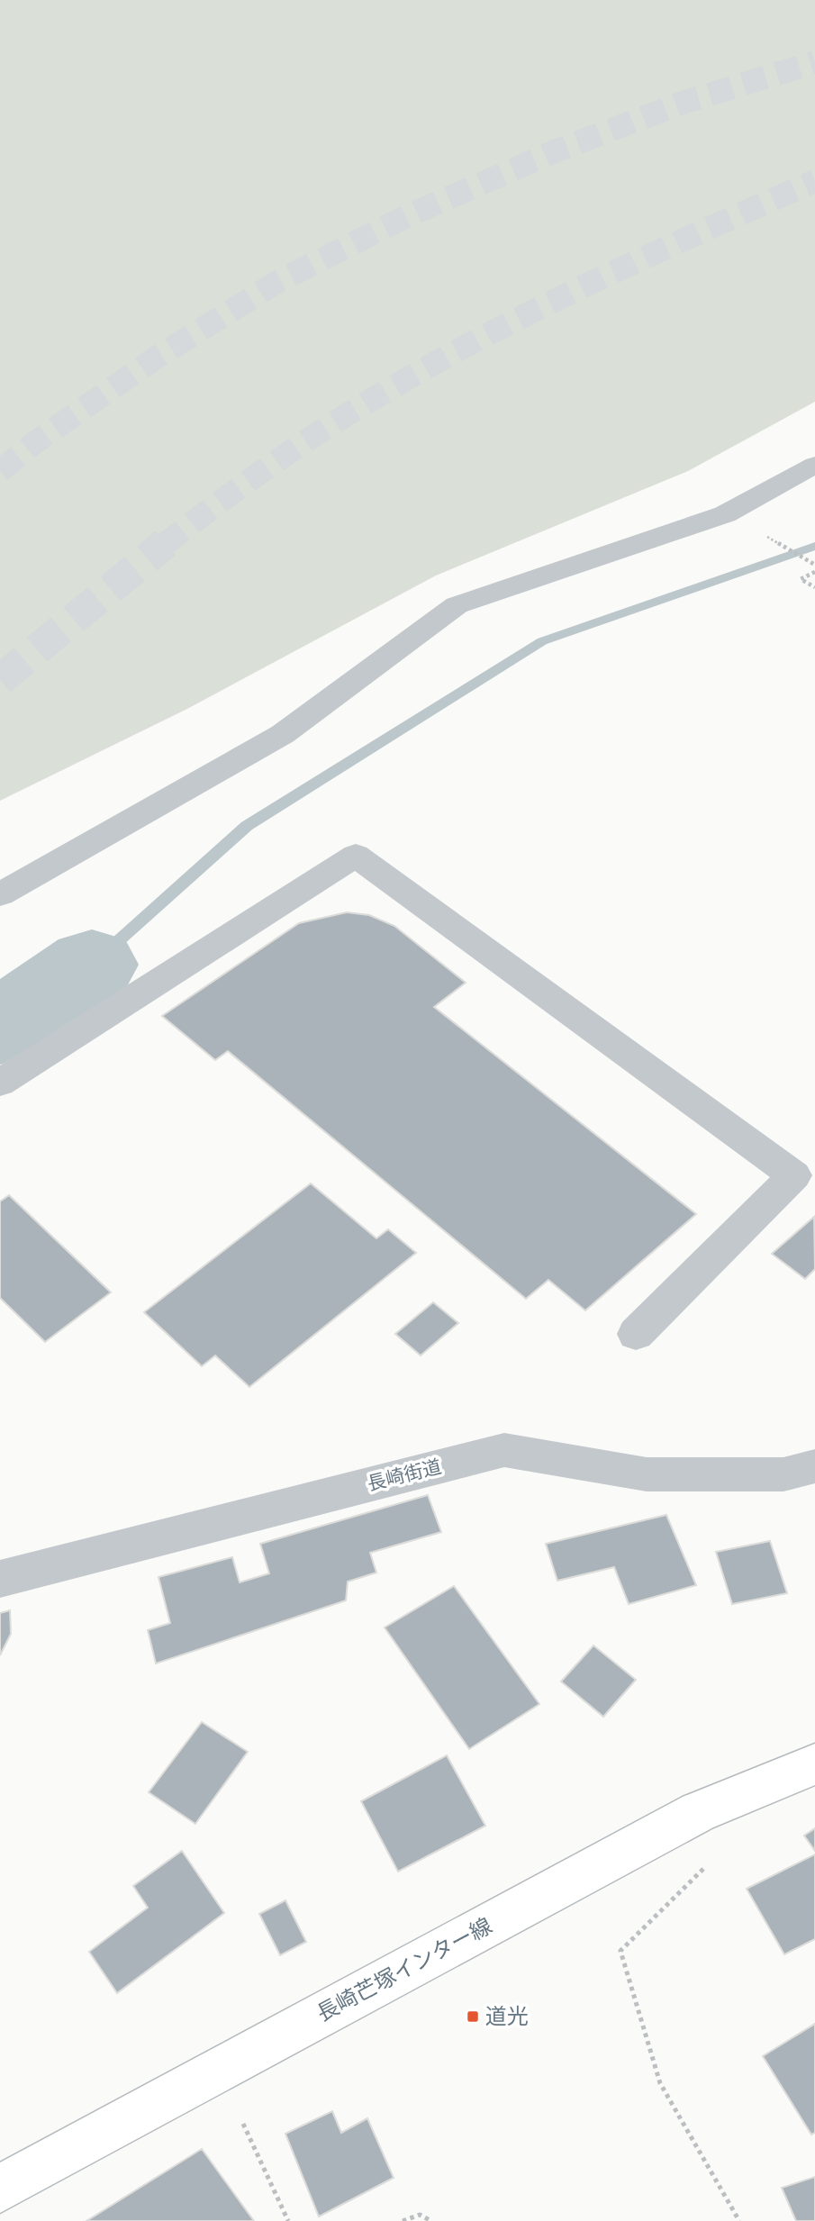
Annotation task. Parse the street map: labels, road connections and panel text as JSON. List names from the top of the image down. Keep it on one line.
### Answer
{"streets":{"main road":["長崎芒塚インター線"],"street":["長崎街道"]},"places":{"transit":["道光"]}}
